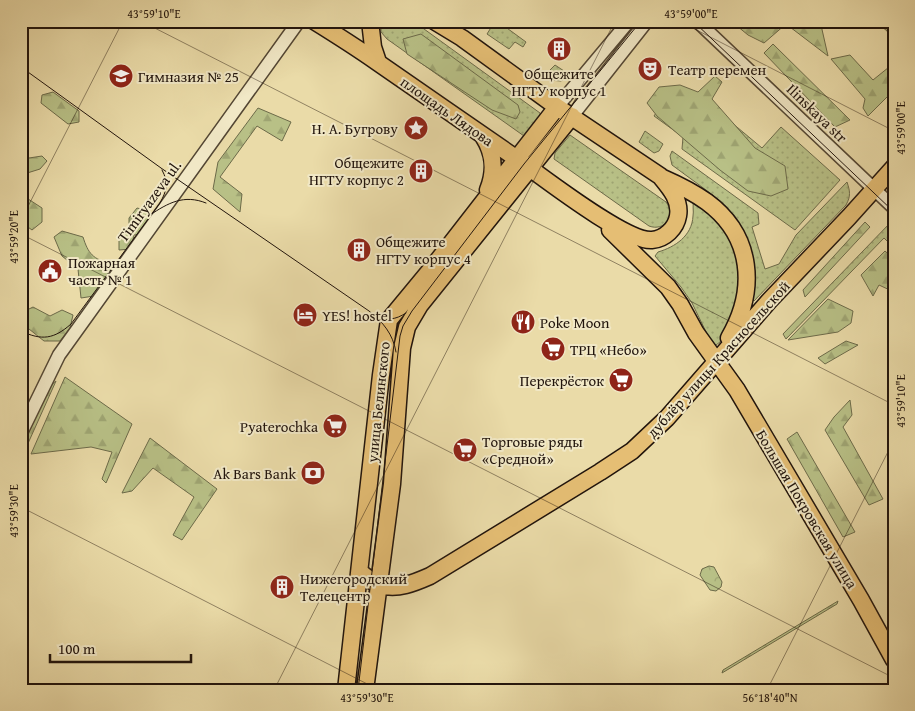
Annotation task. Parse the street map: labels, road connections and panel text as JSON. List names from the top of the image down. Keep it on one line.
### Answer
{"streets":{"main road":["площадь Лядова","дублёр улицы Красносельской","улица Белинского","Большая Покровская улица"],"street":["Ilinskaya str","Timiryazeva ul."]},"crossings":[["площадь Лядова","улица Белинского"],["площадь Лядова","Большая Покровская улица"],["Ilinskaya str","дублёр улицы Красносельской"],["дублёр улицы Красносельской","улица Белинского"],["дублёр улицы Красносельской","Большая Покровская улица"]],"places":{"building":["Общежите НГТУ корпус 1","Общежите НГТУ корпус 2","Общежите НГТУ корпус 4","Нижегородский Телецентр"],"theatre":["Театр перемен"],"school or university":["Гимназия № 25"],"place":["Н. А. Бугрову"],"public building":["Пожарная часть № 1"],"hotel":["YES! hostel"],"restaurant":["Poke Moon"],"supermarket":["ТРЦ «Небо»","Перекрёсток","Pyaterochka","Торговые ряды «Средной»"],"bank":["Ak Bars Bank"]},"scale_bar":"100 m","coordinates":["43°59'10\"E","43°59'00\"E","43°59'20\"E","43°59'30\"E","56°18'40\"N"]}
